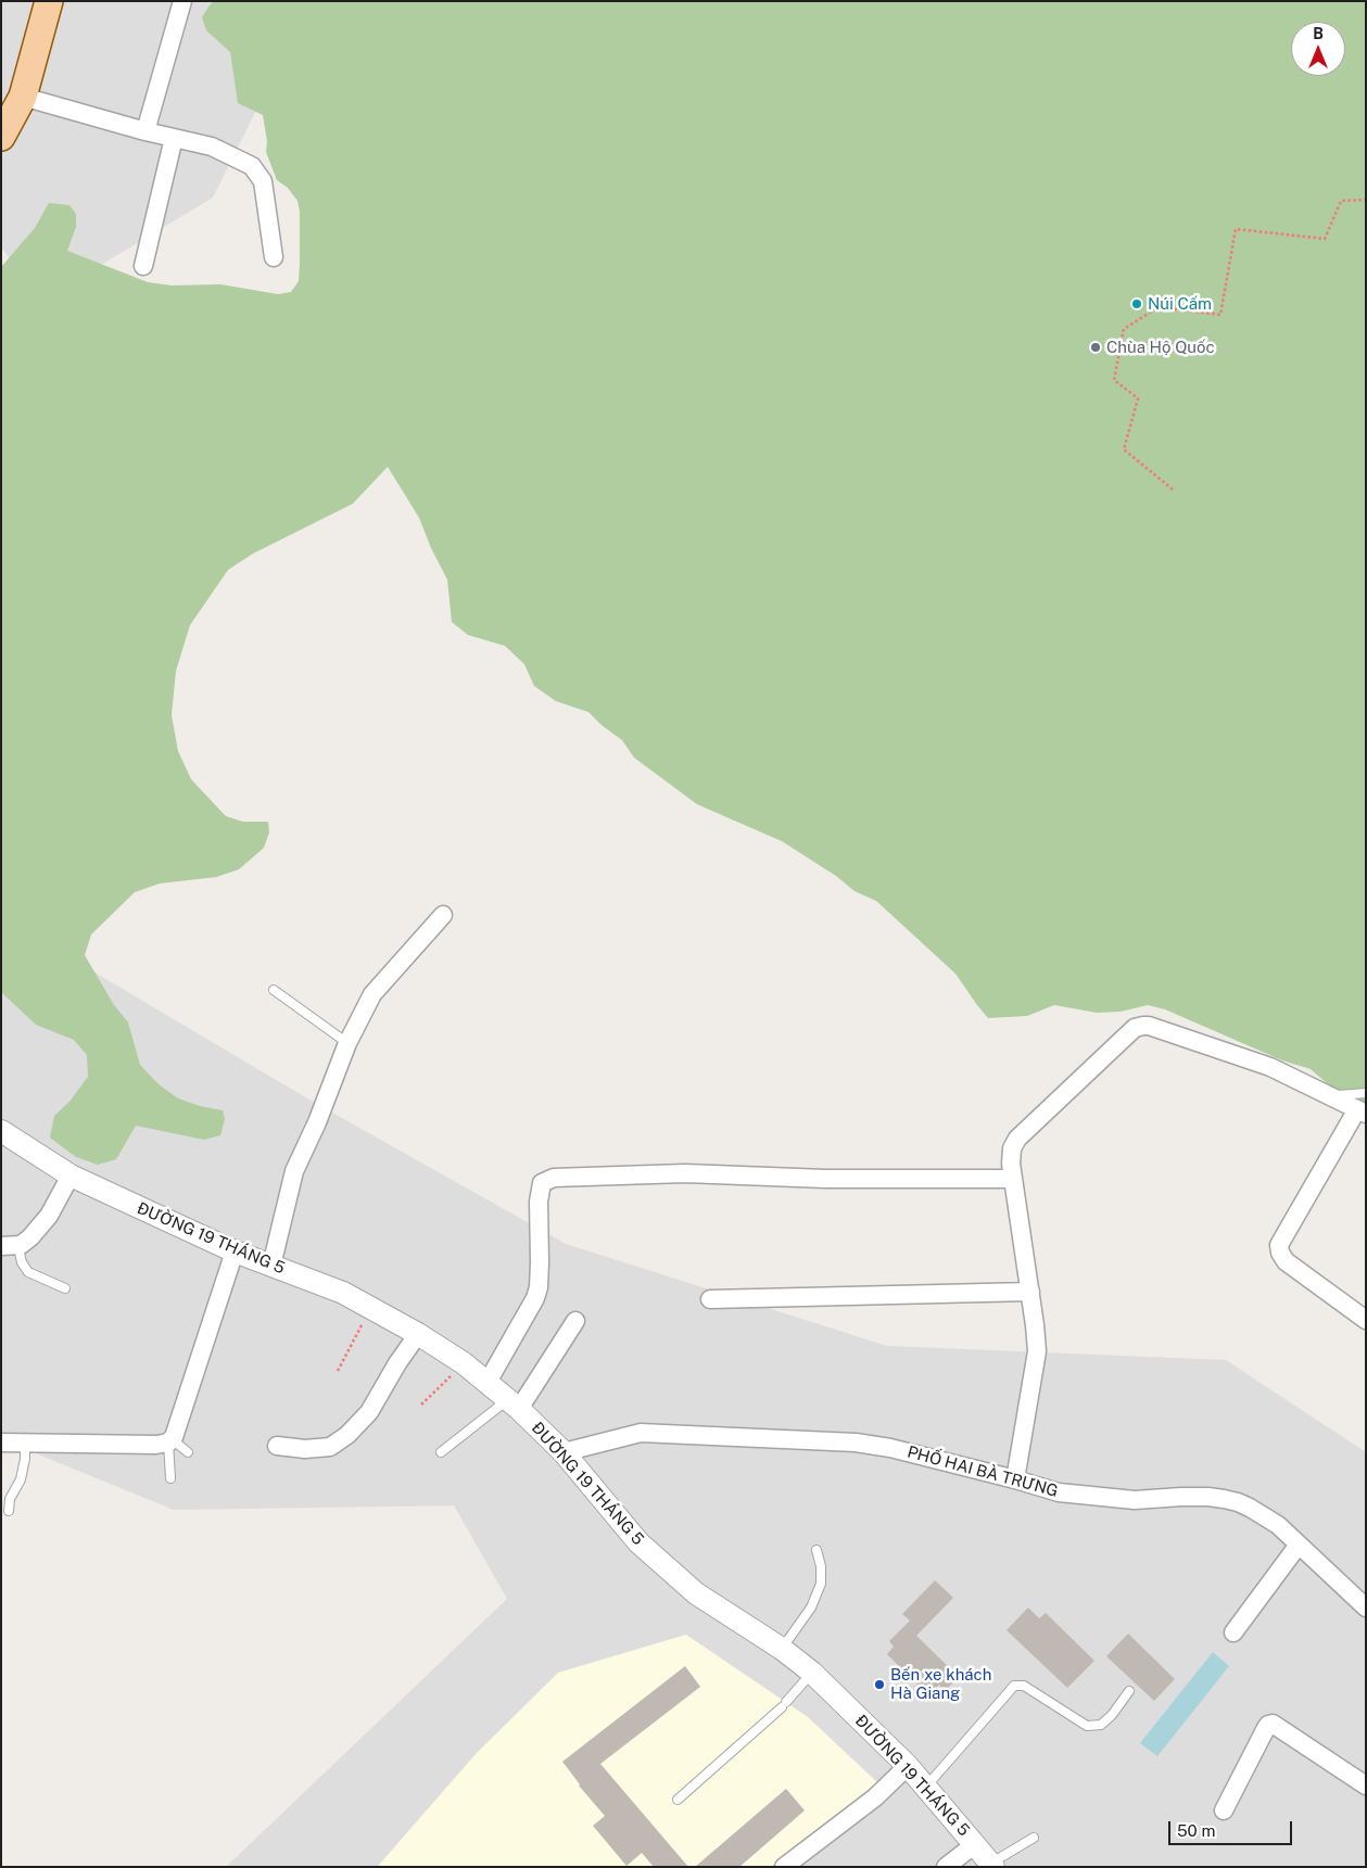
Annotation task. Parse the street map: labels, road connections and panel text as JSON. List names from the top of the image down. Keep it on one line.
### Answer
{"streets":{"street":["ĐƯỜNG 19 THÁNG 5","PHỐ HAI BÀ TRƯNG"]},"crossings":[["ĐƯỜNG 19 THÁNG 5","PHỐ HAI BÀ TRƯNG"]],"places":["Núi Cấm","Chùa Hộ Quốc","Bến xe khách Hà Giang"],"scale_bar":"50 m","north":"top"}
